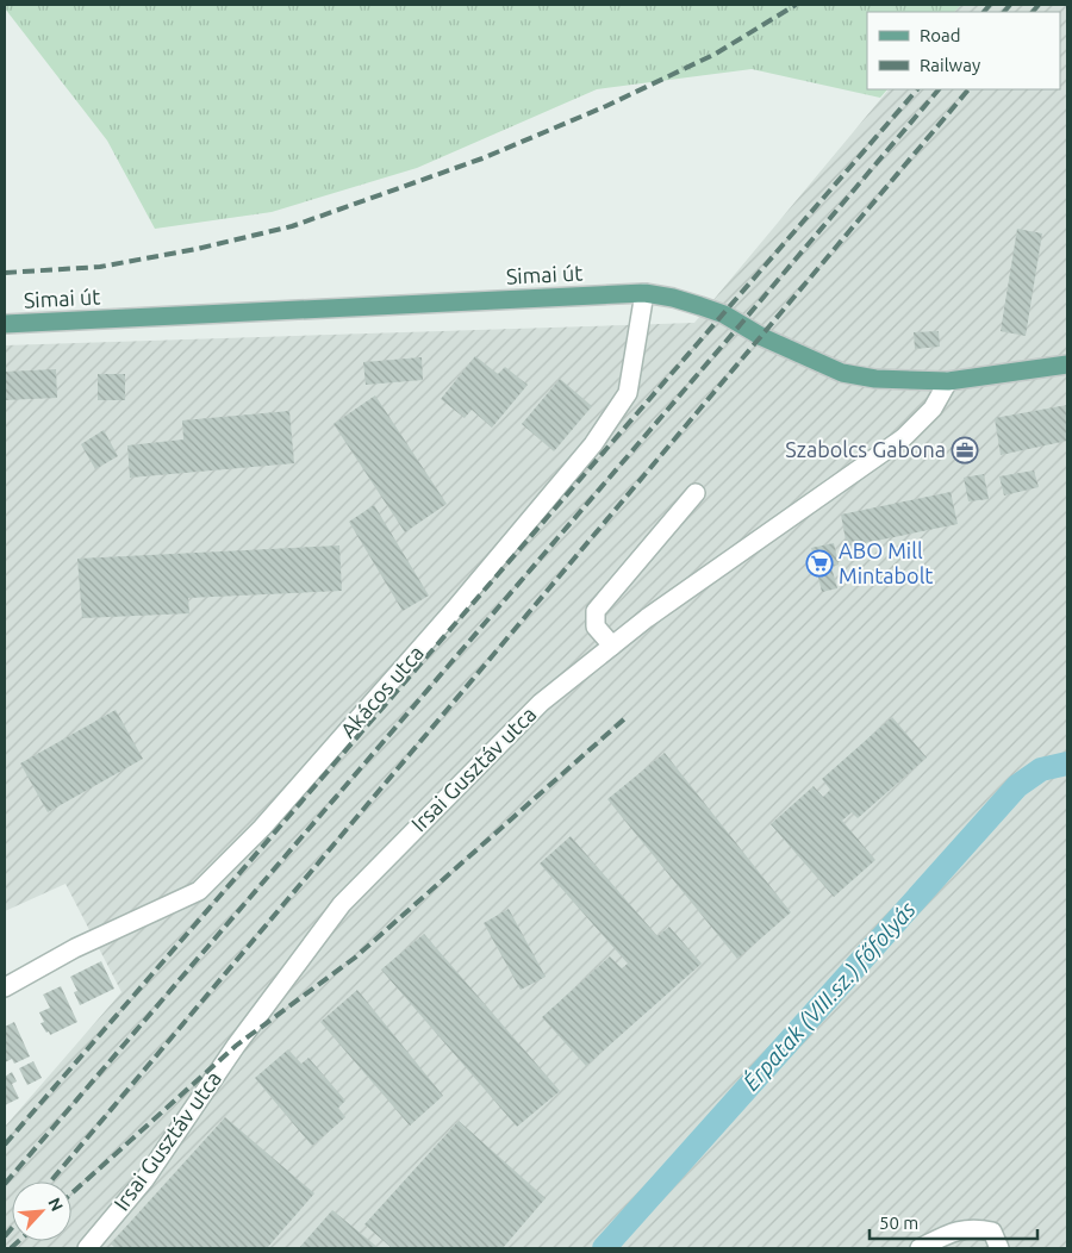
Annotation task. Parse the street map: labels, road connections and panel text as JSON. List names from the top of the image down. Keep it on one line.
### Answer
{"streets":{"main road":["Simai út"],"street":["Akácos utca","Irsai Gusztáv utca"]},"crossings":[["Simai út","Akácos utca"],["Simai út","Irsai Gusztáv utca"]],"water":["Érpatak (VIII.sz.) főfolyás"],"places":{"office":["Szabolcs Gabona"],"supermarket":["ABO Mill Mintabolt"]},"legend":["Road","Railway"],"scale_bar":"50 m","north":"top right"}
